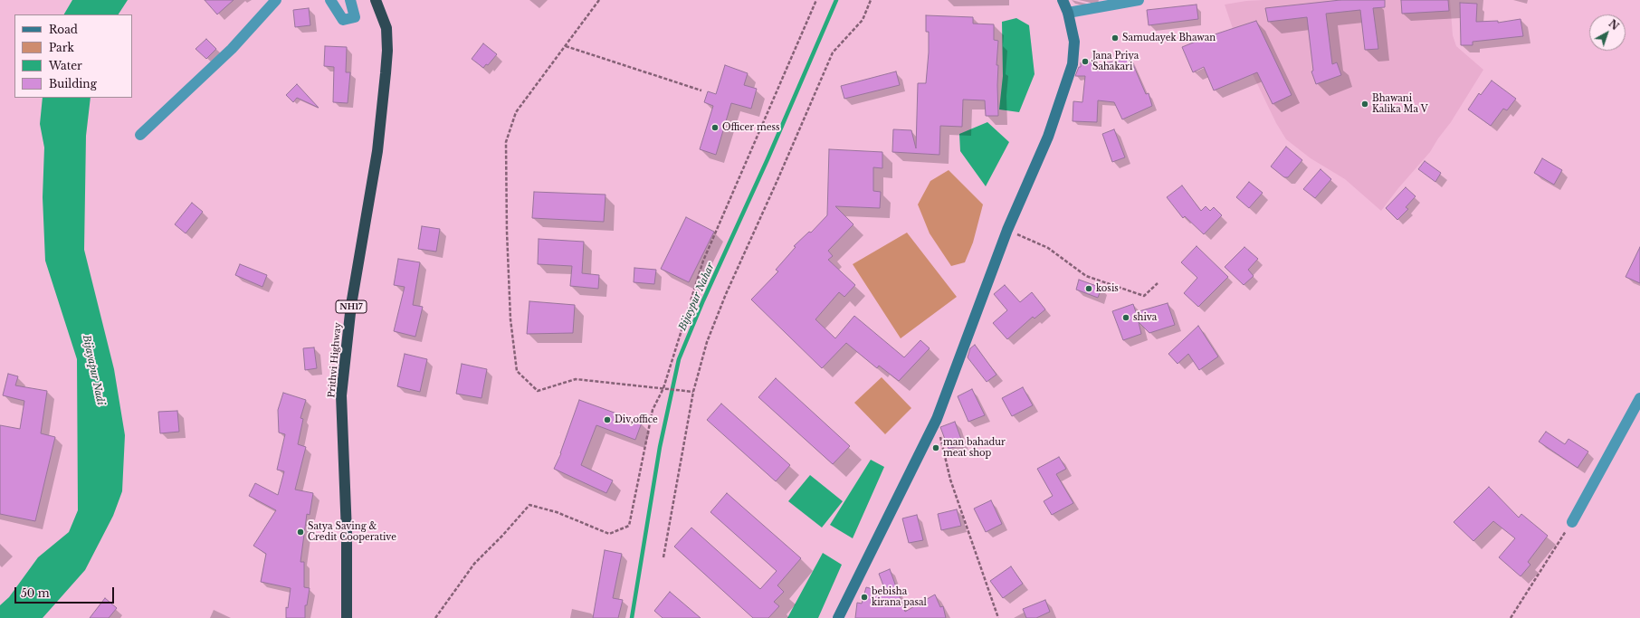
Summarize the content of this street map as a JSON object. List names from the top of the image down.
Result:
{
  "streets": {
    "highway": ["NH17", "Prithvi Highway"]
  },
  "water": ["Bijaypur Nahar", "Bijayapur Nadi"],
  "places": [
    "Samudayek Bhawan",
    "Jana Priya Sahakari",
    "Bhawani Kalika Ma V",
    "Officer mess",
    "kosis",
    "shiva",
    "Div,office",
    "man bahadur meat shop",
    "Satya Saving & Credit Cooperative",
    "bebisha kirana pasal"
  ],
  "legend": [
    "Road",
    "Park",
    "Water",
    "Building"
  ],
  "scale_bar": "50 m",
  "north": "top right"
}
